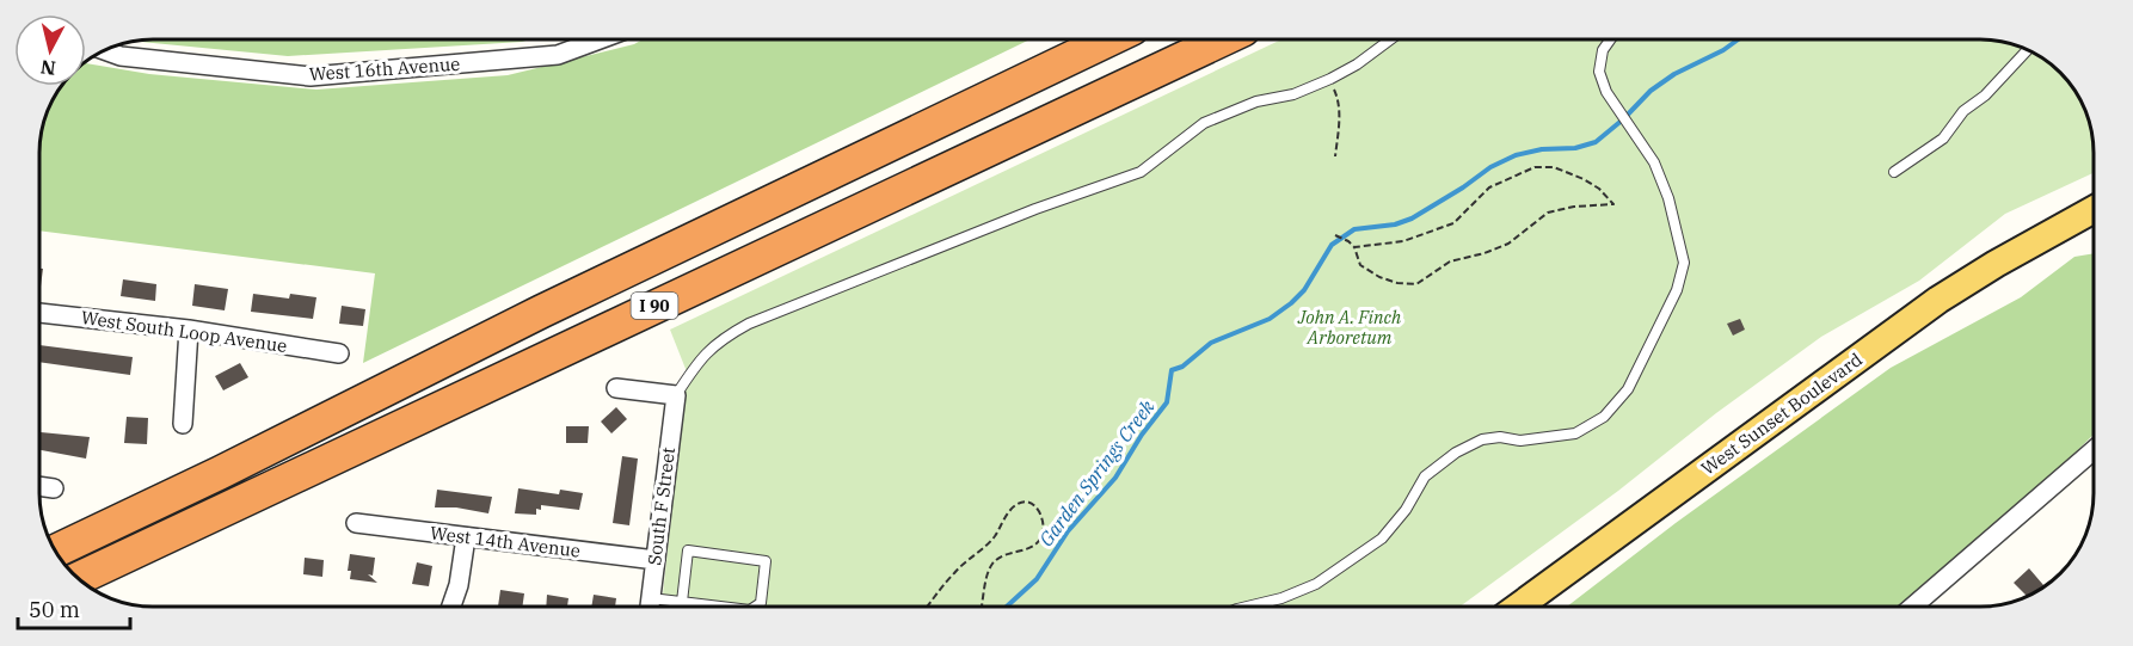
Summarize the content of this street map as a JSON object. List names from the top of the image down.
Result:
{
  "streets": {
    "highway": ["I 90"],
    "main road": ["West Sunset Boulevard"],
    "street": [
      "West 16th Avenue",
      "West South Loop Avenue",
      "South F Street",
      "West 14th Avenue"
    ]
  },
  "crossings": [
    ["South F Street", "West 14th Avenue"]
  ],
  "water": ["Garden Springs Creek"],
  "parks": ["John A. Finch Arboretum"],
  "scale_bar": "50 m",
  "north": "bottom"
}
